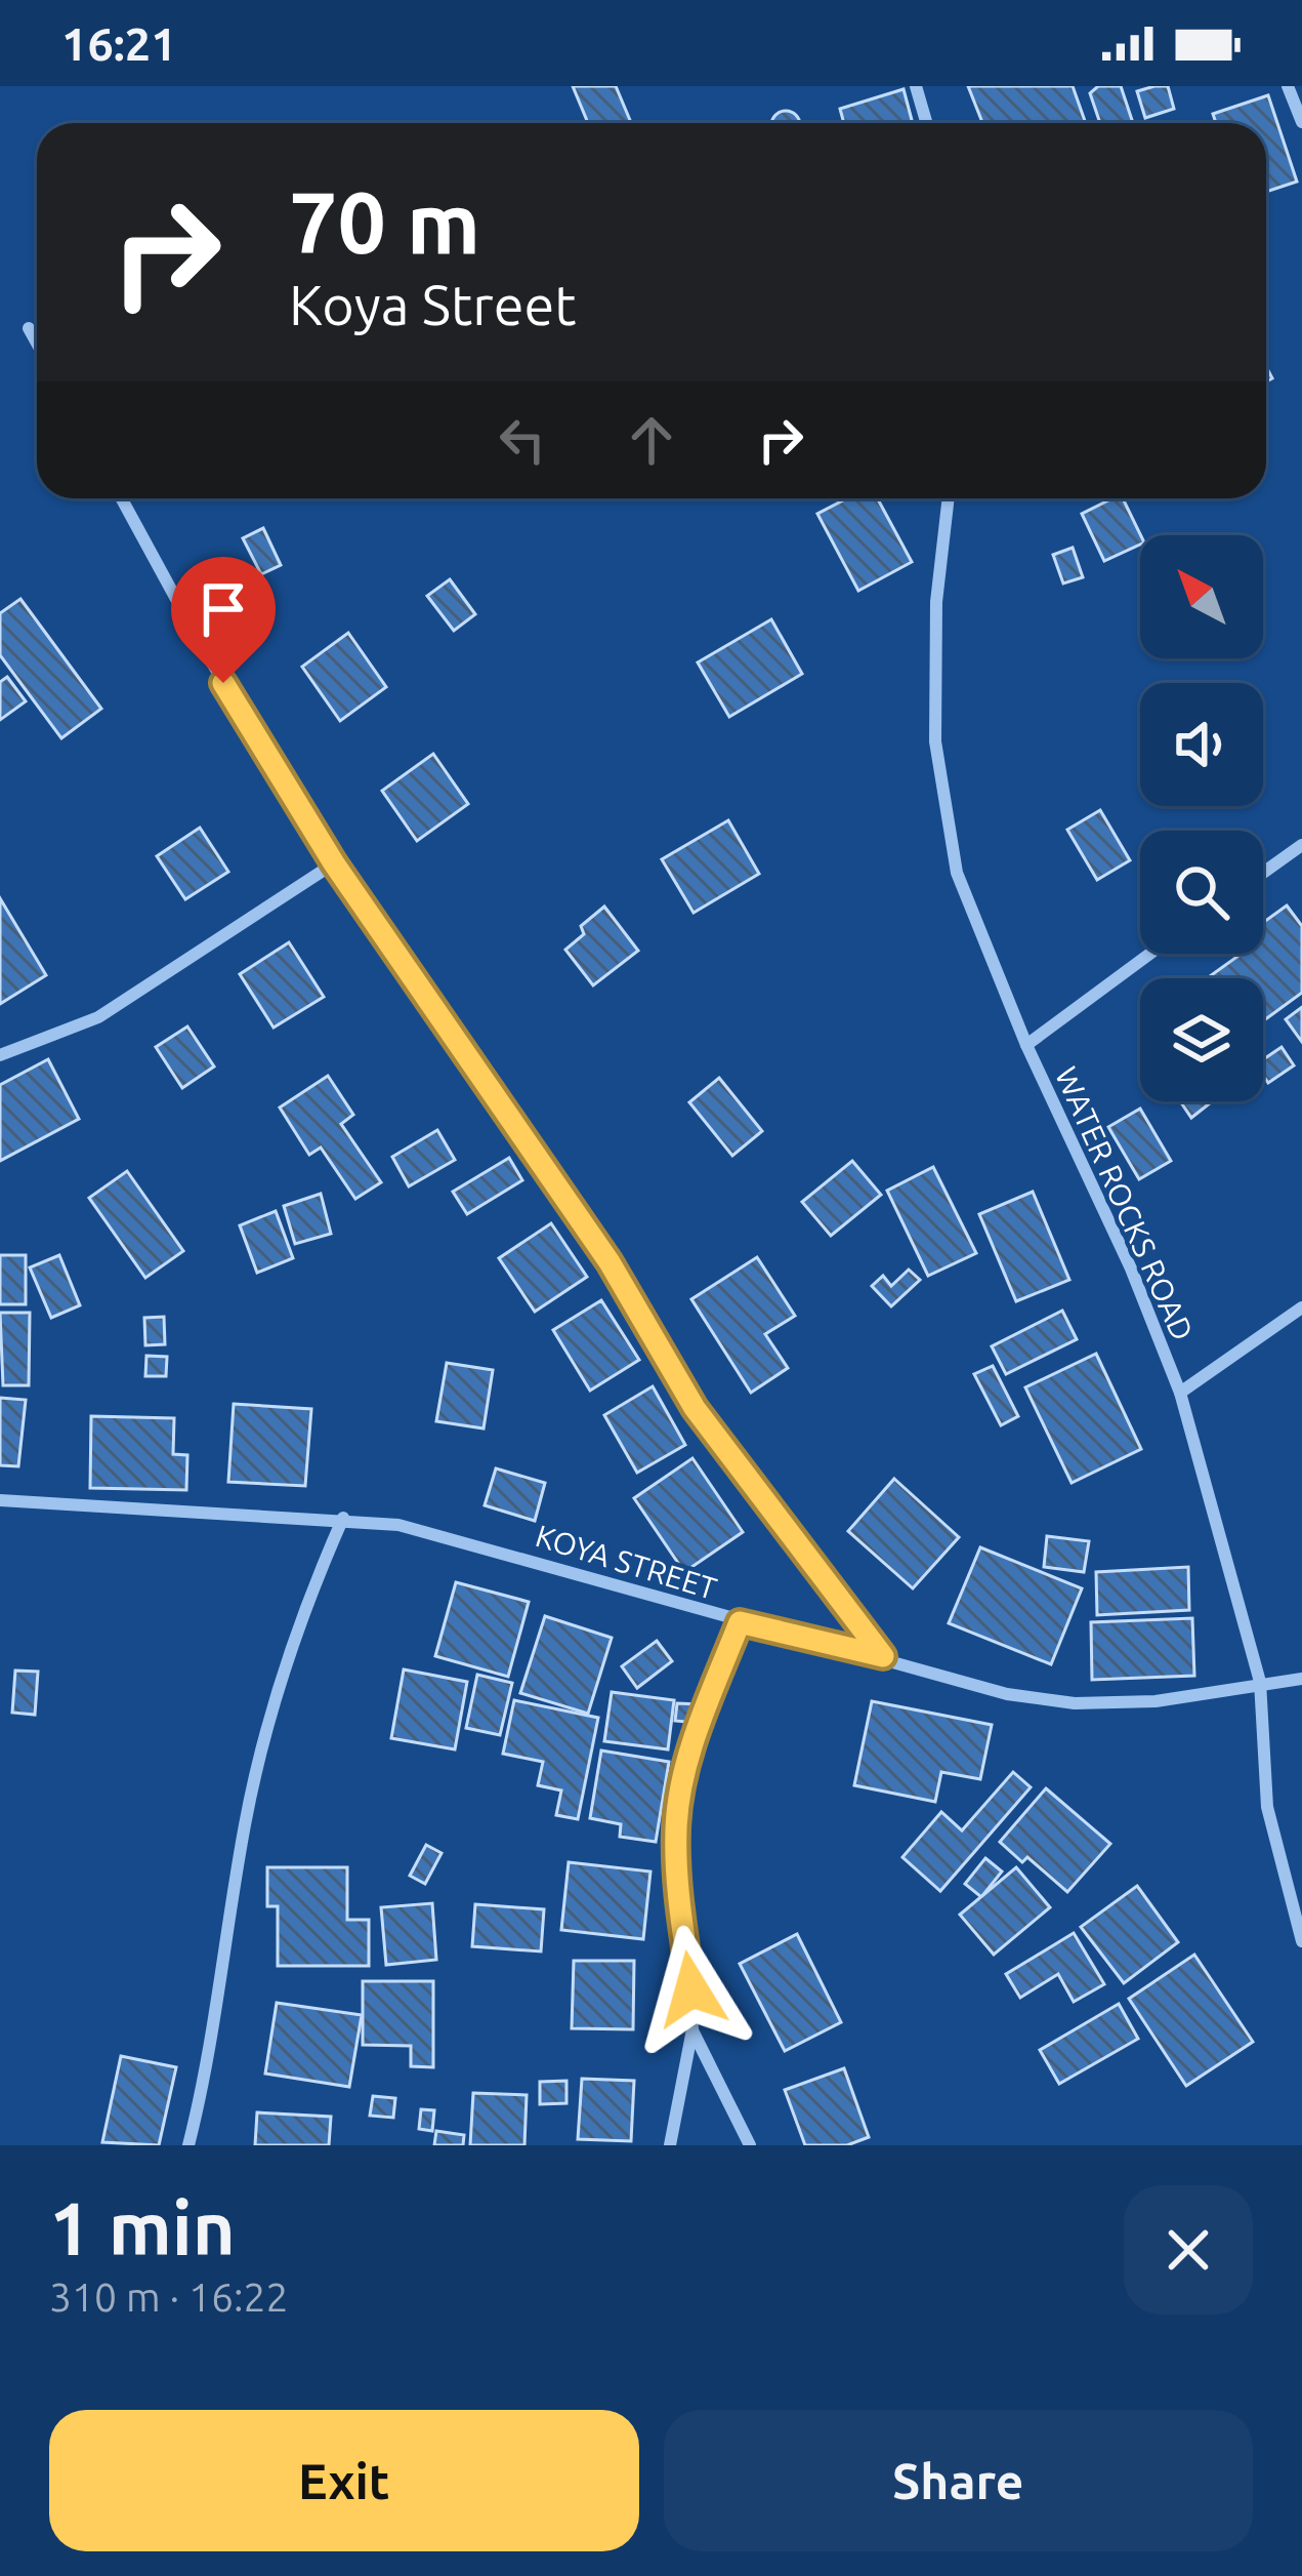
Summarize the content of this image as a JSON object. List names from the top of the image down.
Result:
{
  "streets": {
    "street": ["WATER ROCKS ROAD", "KOYA STREET"]
  },
  "crossings": [
    ["WATER ROCKS ROAD", "KOYA STREET"]
  ],
  "north": "top left",
  "page": {
    "status": "16:21",
    "turn": ["70 m", "Koya Street"],
    "heading": ["1 min", "310 m · 16:22"],
    "buttons": ["Exit", "Share"]
  }
}
